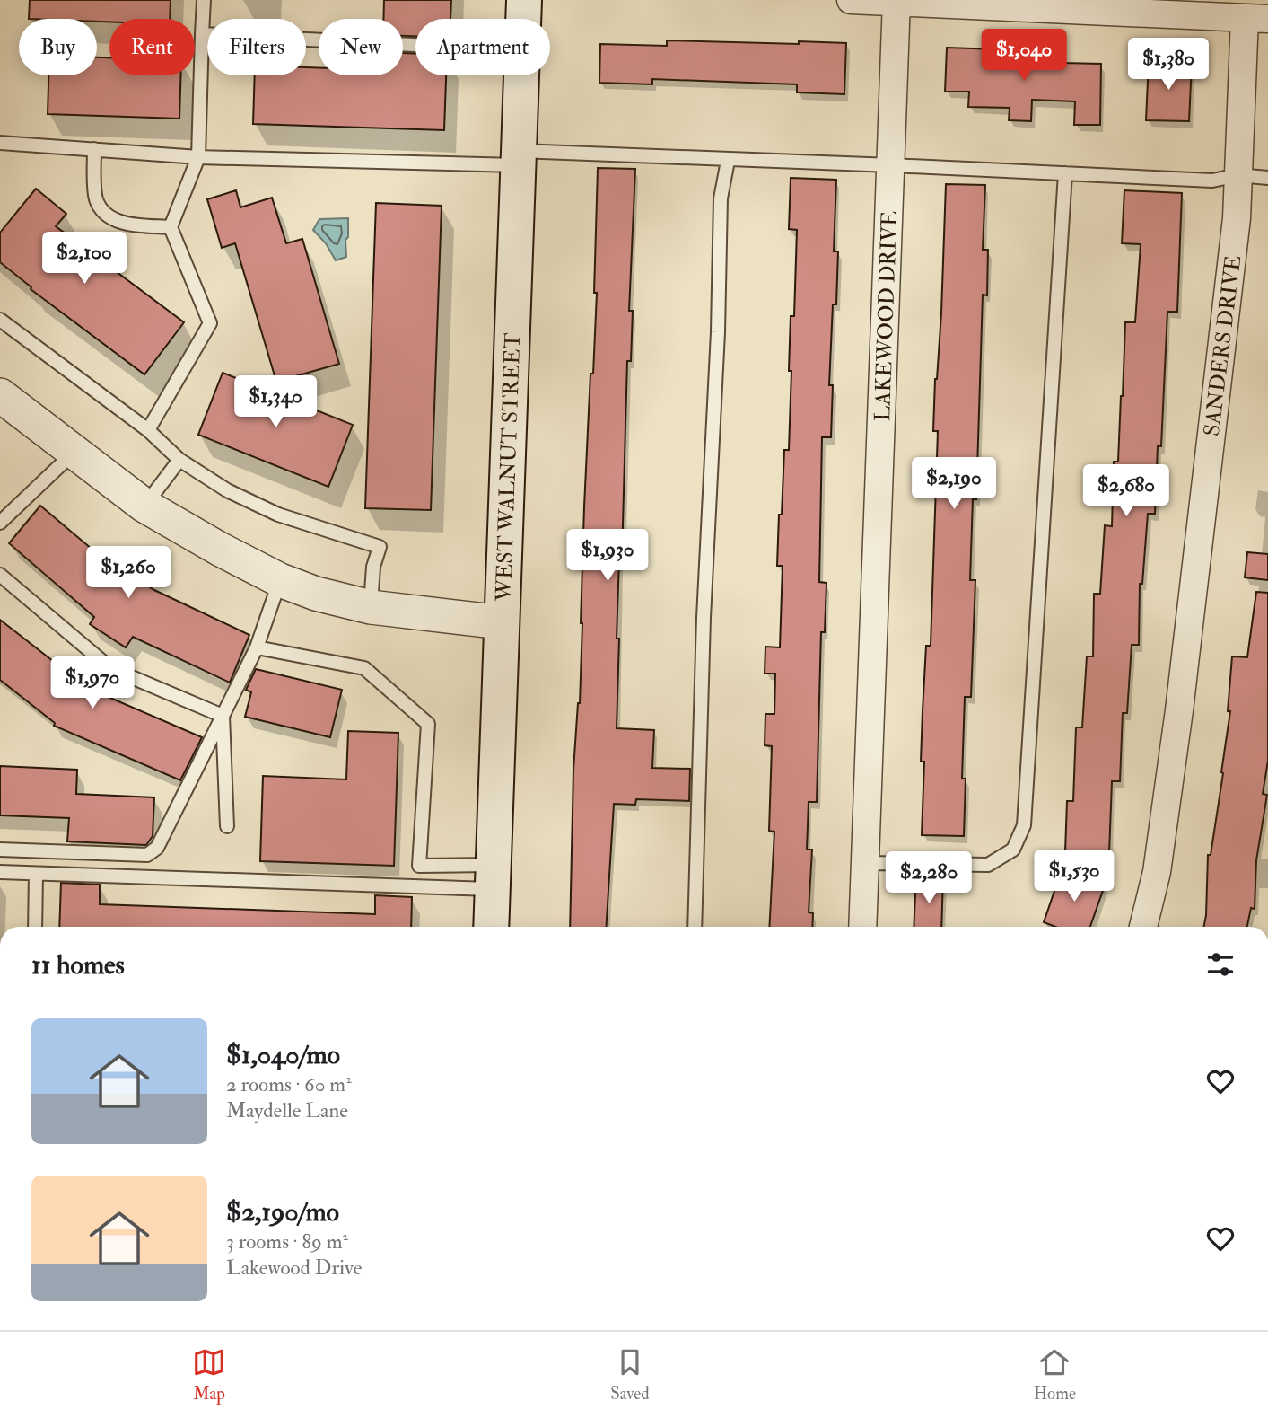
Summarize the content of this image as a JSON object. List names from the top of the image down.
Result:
{
  "streets": {
    "main road": ["WEST WALNUT STREET"],
    "street": ["LAKEWOOD DRIVE", "SANDERS DRIVE"]
  },
  "page": {
    "chip": [
      "Buy",
      "Rent",
      "Filters",
      "New",
      "Apartment"
    ],
    "price": [
      "$1,040",
      "$1,380",
      "$2,100",
      "$1,340",
      "$2,190",
      "$2,680",
      "$1,930",
      "$1,260",
      "$1,970",
      "$1,530",
      "$2,280"
    ],
    "heading": "11 homes",
    "list": [
      {
        "name": "$1,040/mo",
        "note": "2 rooms · 60 m² · Maydelle Lane"
      },
      {
        "name": "$2,190/mo",
        "note": "3 rooms · 89 m² · Lakewood Drive"
      }
    ],
    "tabs": ["Map", "Saved", "Home"]
  }
}
